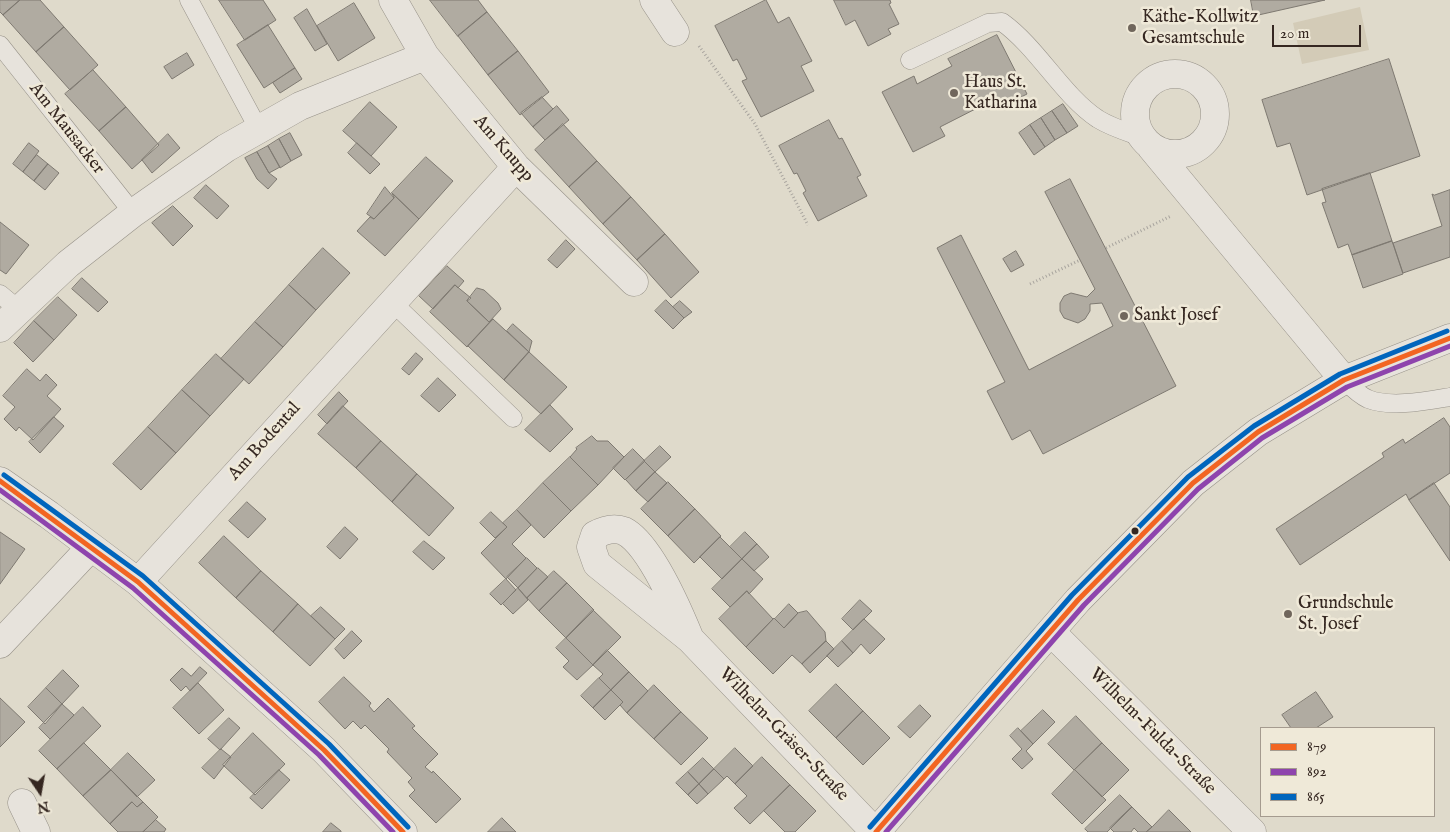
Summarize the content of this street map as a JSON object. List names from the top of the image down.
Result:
{
  "streets": {
    "street": [
      "Am Knupp",
      "Am Bodental",
      "Wilhelm-Fulda-Straße",
      "Wilhelm-Gräser-Straße"
    ],
    "lane": ["Am Mausacker"]
  },
  "crossings": [
    ["Am Knupp", "Am Bodental"]
  ],
  "places": [
    "Käthe-Kollwitz Gesamtschule",
    "Haus St. Katharina",
    "Sankt Josef",
    "Grundschule St. Josef"
  ],
  "lines": ["transit line 865", "transit line 879", "transit line 892"],
  "legend": ["879", "892", "865"],
  "scale_bar": "20 m",
  "north": "bottom"
}
